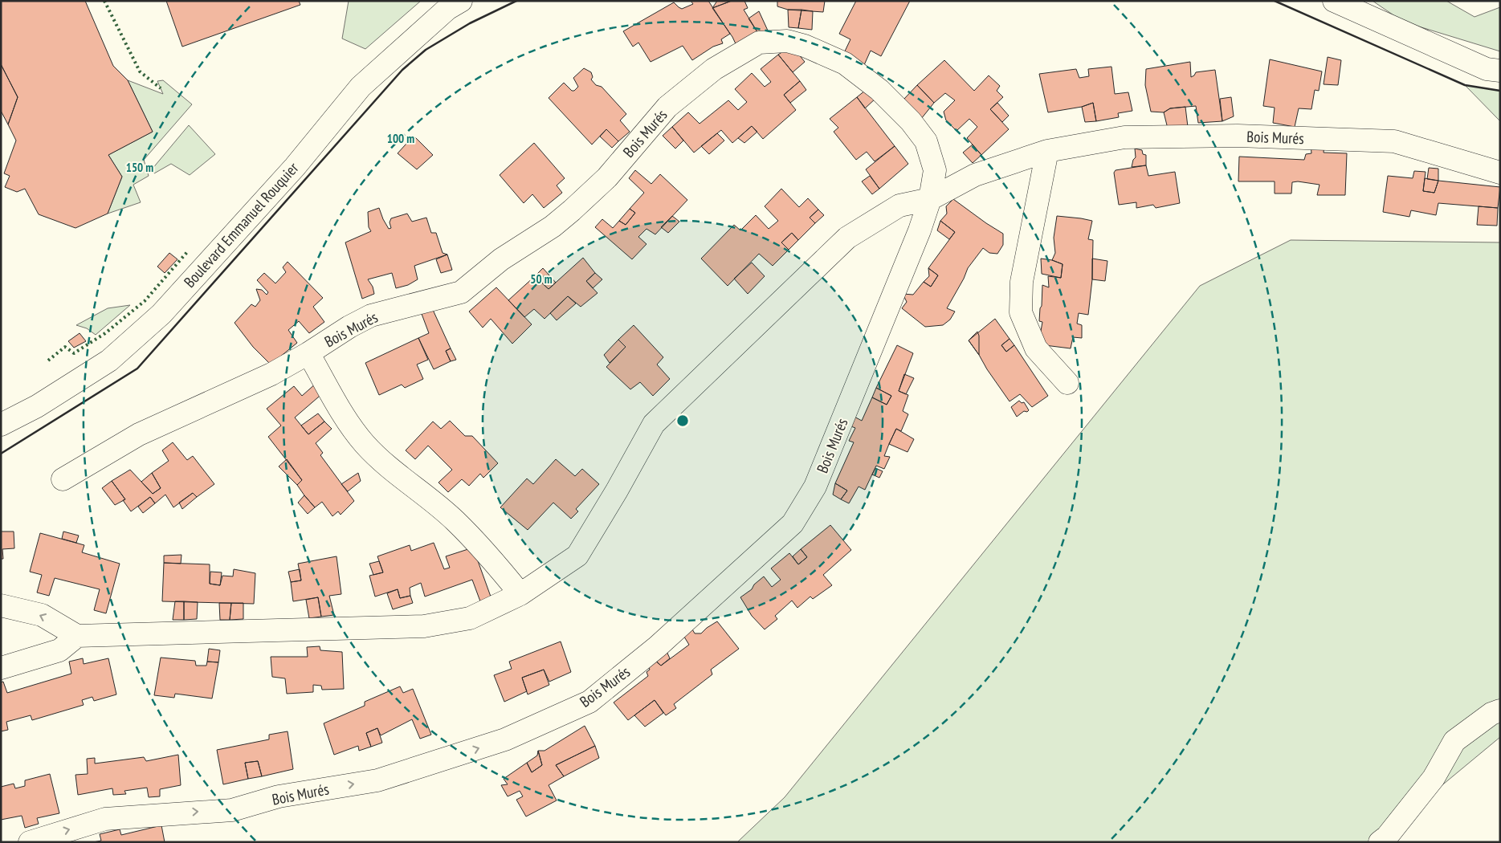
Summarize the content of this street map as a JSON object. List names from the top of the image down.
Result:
{
  "streets": {
    "street": ["Bois Murés", "Boulevard Emmanuel Rouquier"]
  },
  "rings": ["100 m", "150 m", "50 m"]
}
